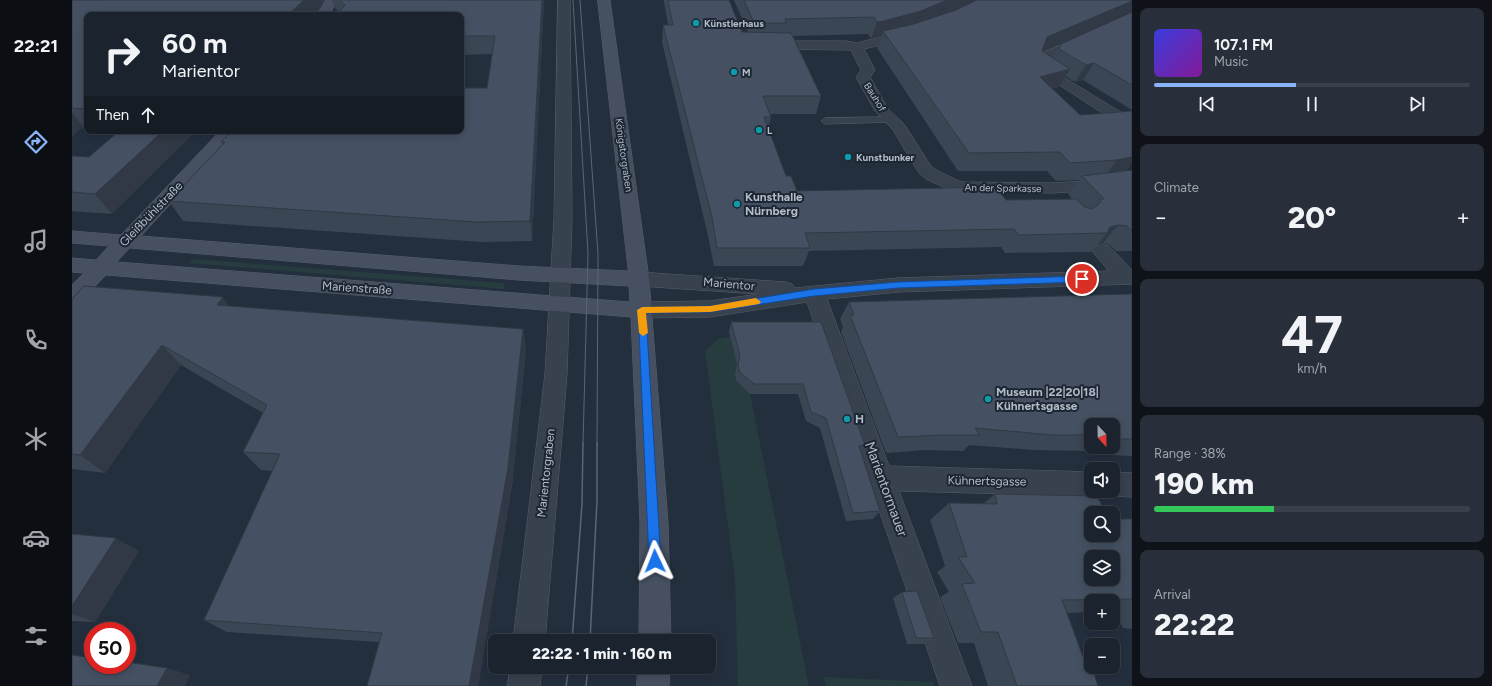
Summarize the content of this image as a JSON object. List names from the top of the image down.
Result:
{
  "streets": {
    "main road": ["Königstorgraben", "Gleißbühlstraße", "Marienstraße"],
    "street": [
      "Bauhof",
      "An der Sparkasse",
      "Marientor",
      "Marientorgraben",
      "Kühnertsgasse",
      "Marientormauer"
    ]
  },
  "crossings": [
    ["Bauhof", "An der Sparkasse"],
    ["Königstorgraben", "Marientor"],
    ["Königstorgraben", "Marienstraße"],
    ["Gleißbühlstraße", "Marienstraße"],
    ["Marientor", "Marienstraße"],
    ["Marientor", "Marientormauer"],
    ["Marienstraße", "Marientorgraben"],
    ["Kühnertsgasse", "Marientormauer"]
  ],
  "places": [
    "Künstlerhaus",
    "M",
    "L",
    "Kunstbunker",
    "Kunsthalle Nürnberg",
    "Museum |22|20|18| Kühnertsgasse",
    "H"
  ],
  "north": "bottom",
  "page": {
    "tabs": "22:21",
    "turn": ["60 m", "Marientor"],
    "song": ["107.1 FM", "Music"],
    "then": "Then",
    "tile": [
      "Climate",
      ["47", "km/h"],
      ["Range · 38%", "190 km"],
      ["Arrival", "22:22"]
    ],
    "heat": ["−", "20°", "+"],
    "map_buttons": ["+", "−"],
    "limit": "50",
    "trip": "22:22 · 1 min · 160 m"
  }
}
